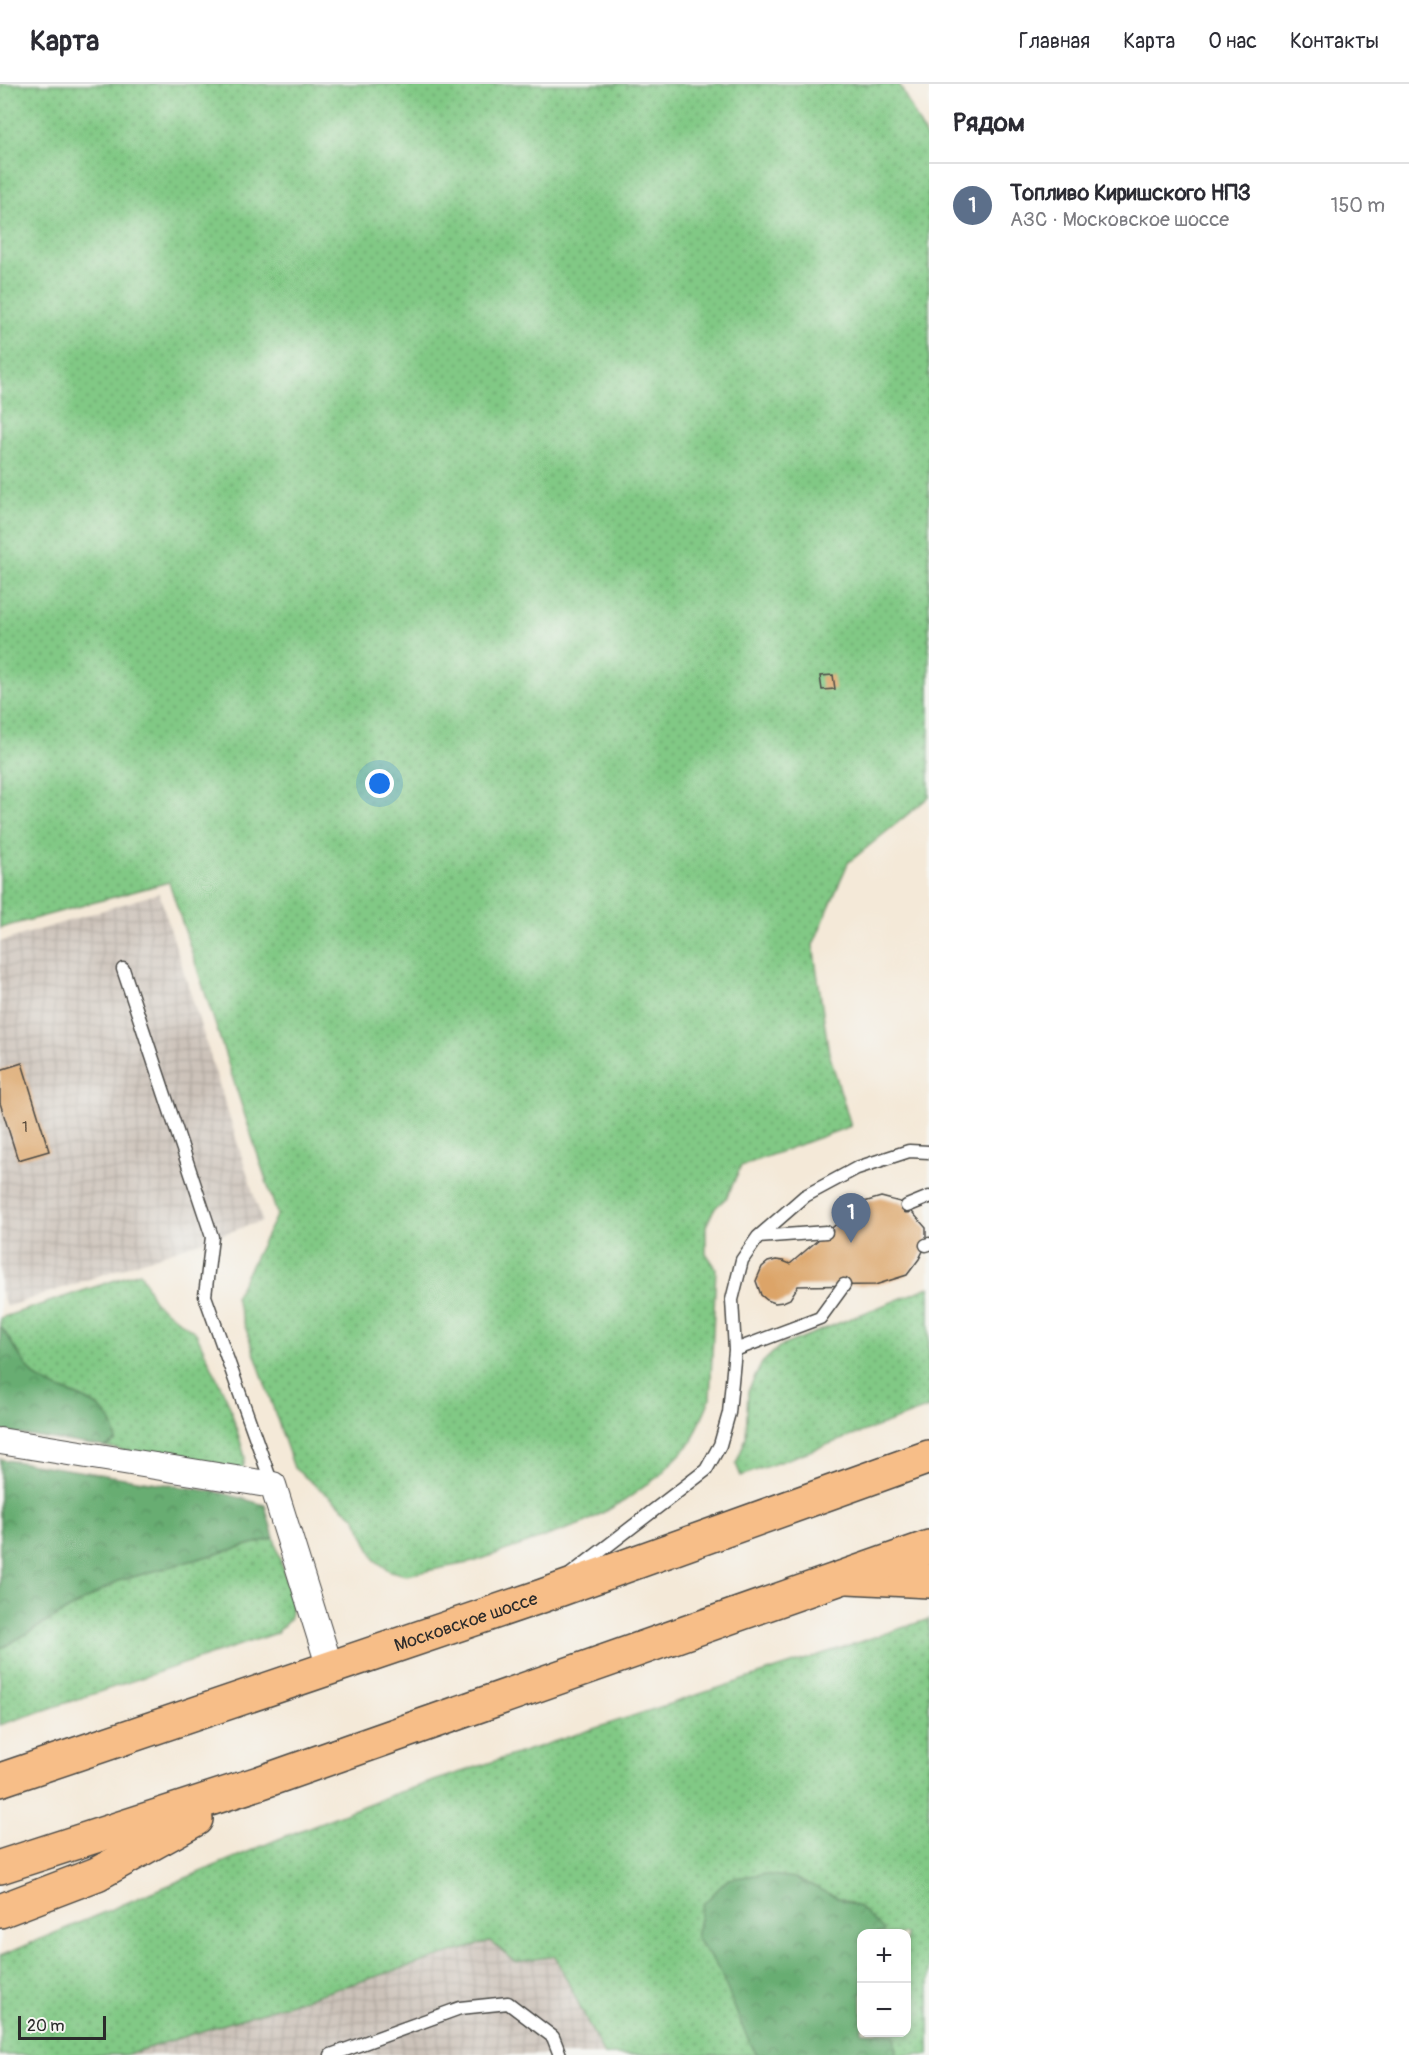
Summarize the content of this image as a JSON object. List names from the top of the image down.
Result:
{
  "streets": {
    "main road": ["Московское шоссе"]
  },
  "house_numbers": ["1"],
  "scale_bar": "20 m",
  "page": {
    "header": "Карта",
    "nav": [
      "Главная",
      "Карта",
      "О нас",
      "Контакты"
    ],
    "heading": "Рядом",
    "list": [
      {
        "mark": "1",
        "name": "Топливо Киришского НПЗ",
        "note": "АЗС · Московское шоссе",
        "value": "150 m"
      }
    ],
    "pins": "1",
    "map_buttons": ["+", "−"],
    "scale": "20 m"
  }
}
